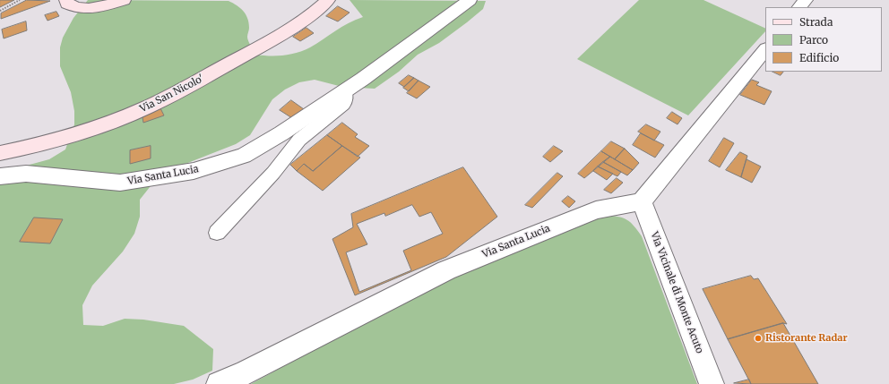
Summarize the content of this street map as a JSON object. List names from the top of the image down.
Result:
{
  "streets": {
    "street": ["Via San Nicolo'", "Via Santa Lucia", "Via Vicinale di Monte Acuto"]
  },
  "crossings": [
    ["Via Santa Lucia", "Via Vicinale di Monte Acuto"]
  ],
  "places": ["Ristorante Radar"],
  "legend": ["Strada", "Parco", "Edificio"]
}
